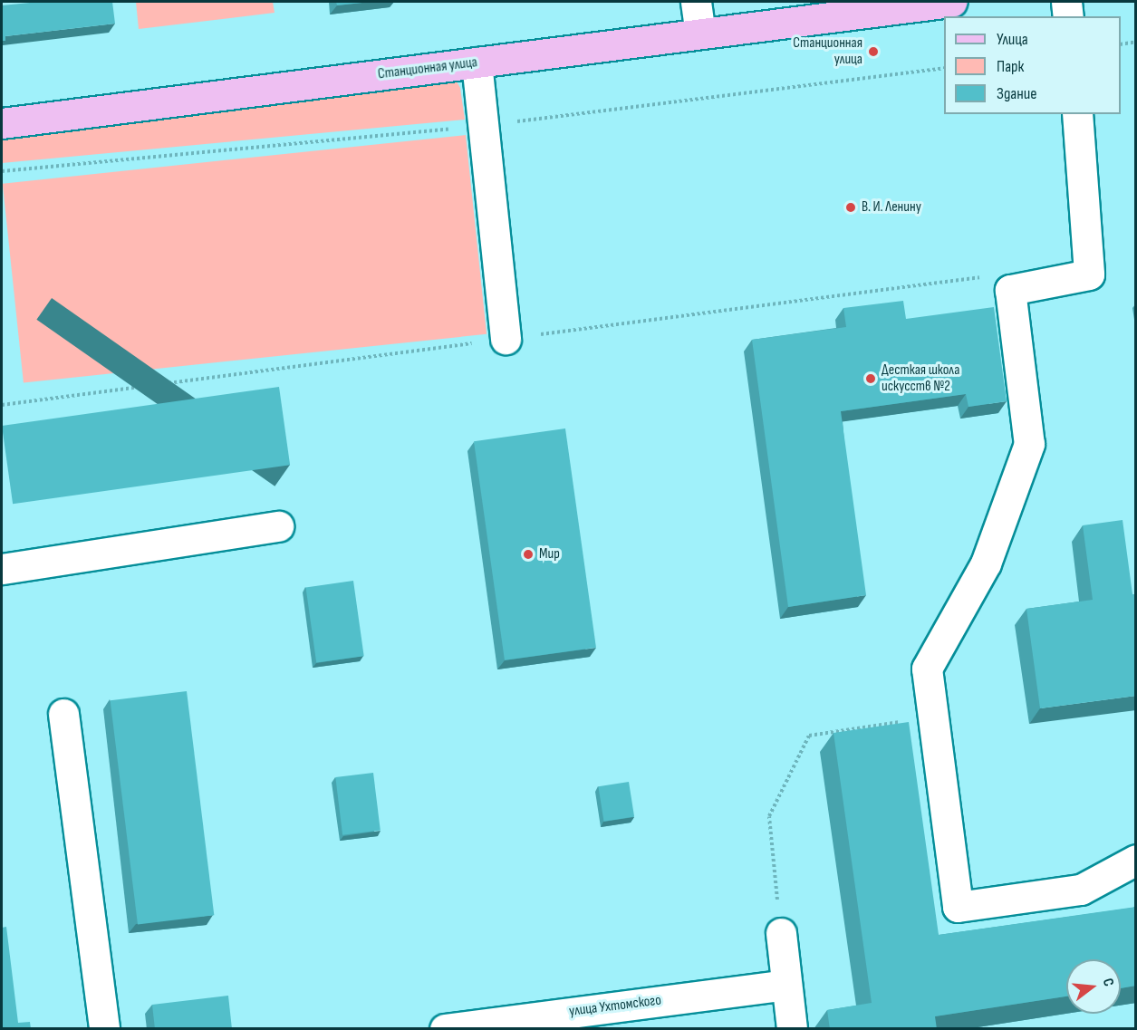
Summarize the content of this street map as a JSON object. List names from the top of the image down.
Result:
{
  "streets": {
    "main road": ["Станционная улица"],
    "street": ["улица Ухтомского"]
  },
  "places": [
    "Станционная улица",
    "В. И. Ленину",
    "Десткая школа искусств №2",
    "Мир"
  ],
  "legend": ["Улица", "Парк", "Здание"],
  "north": "right"
}
